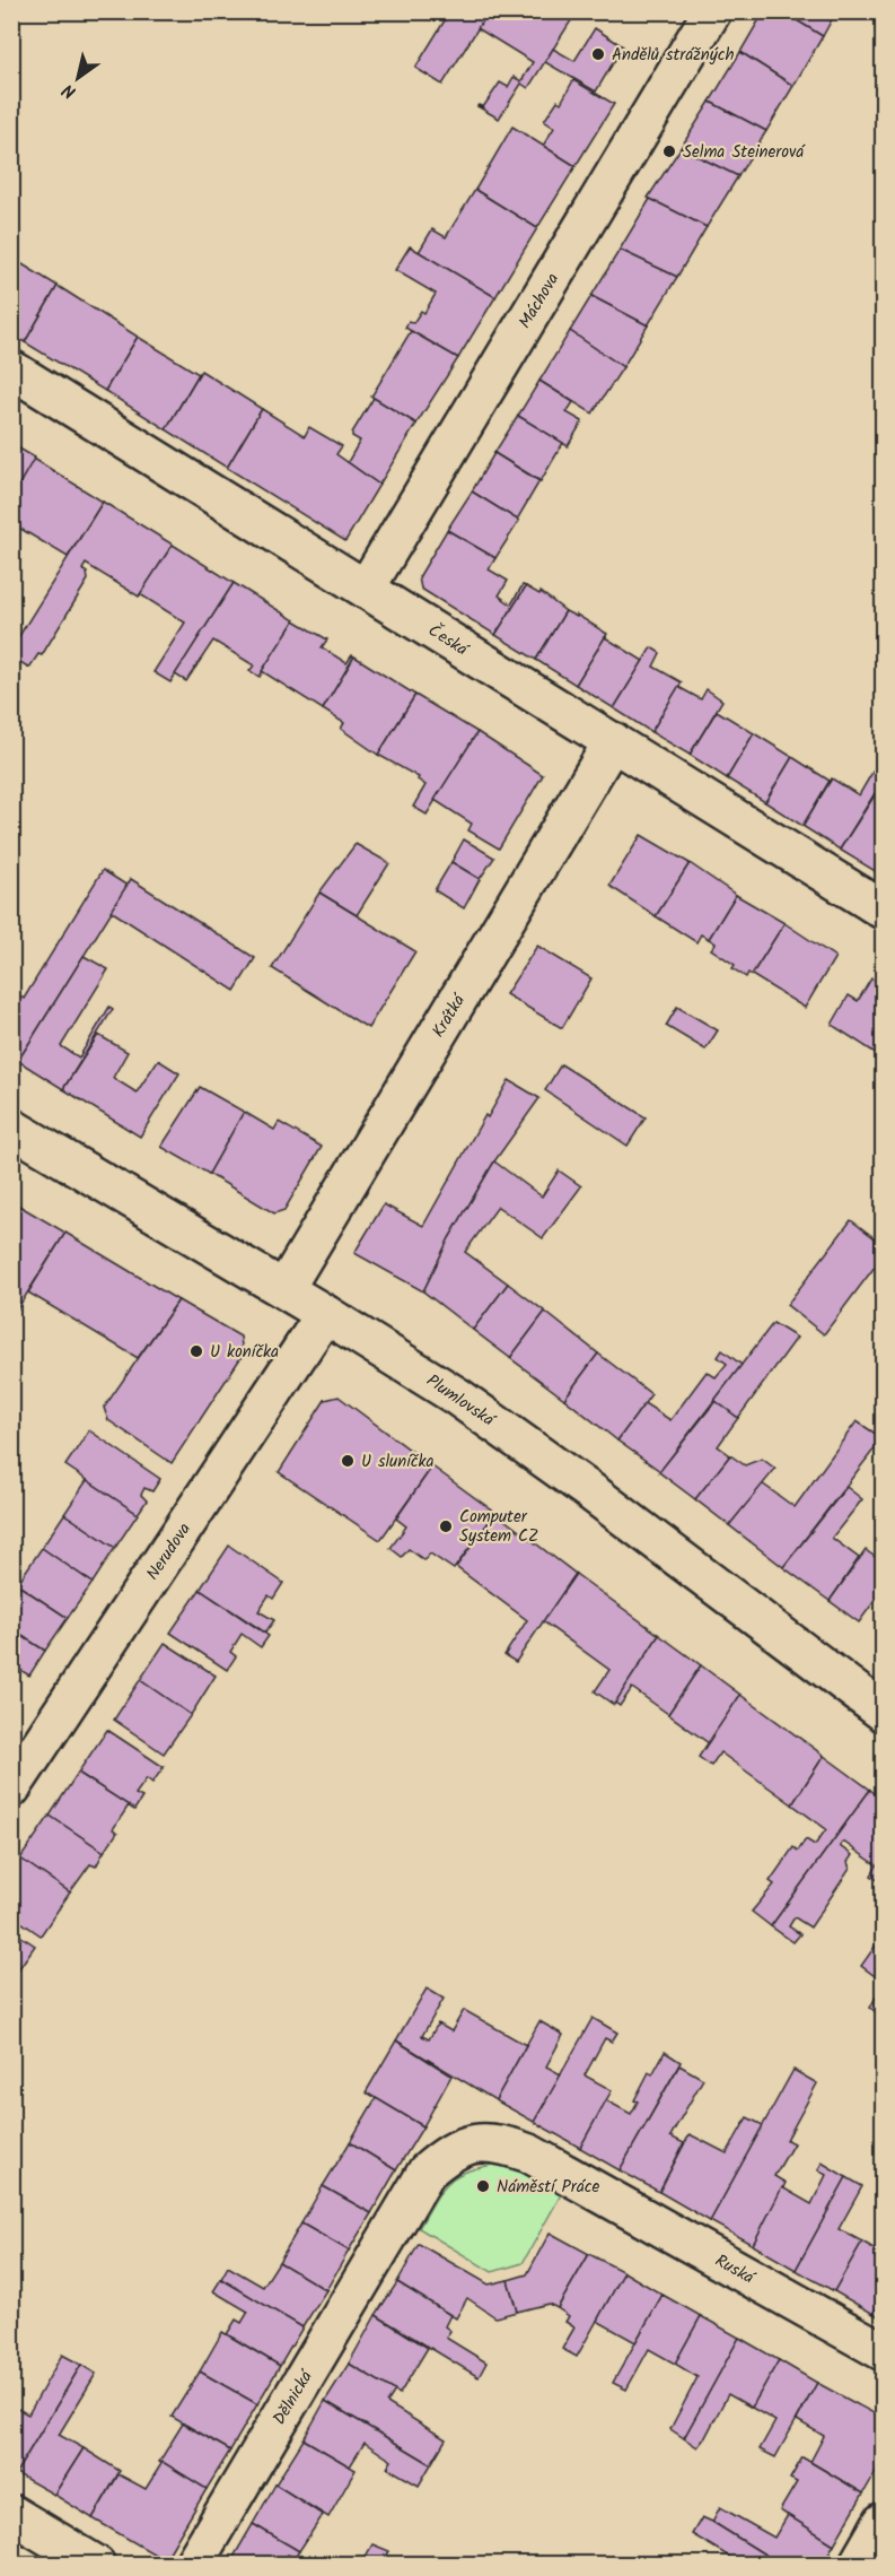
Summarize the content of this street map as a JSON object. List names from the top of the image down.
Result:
{
  "streets": {
    "street": [
      "Máchova",
      "Česká",
      "Krátká",
      "Plumlovská",
      "Nerudova",
      "Ruská",
      "Dělnická"
    ]
  },
  "crossings": [
    ["Máchova", "Česká"],
    ["Česká", "Krátká"],
    ["Krátká", "Plumlovská"],
    ["Plumlovská", "Nerudova"],
    ["Ruská", "Dělnická"]
  ],
  "places": [
    "Andělů strážných",
    "Selma Steinerová",
    "U koníčka",
    "U sluníčka",
    "Computer System CZ",
    "Náměstí Práce"
  ],
  "north": "bottom left"
}
